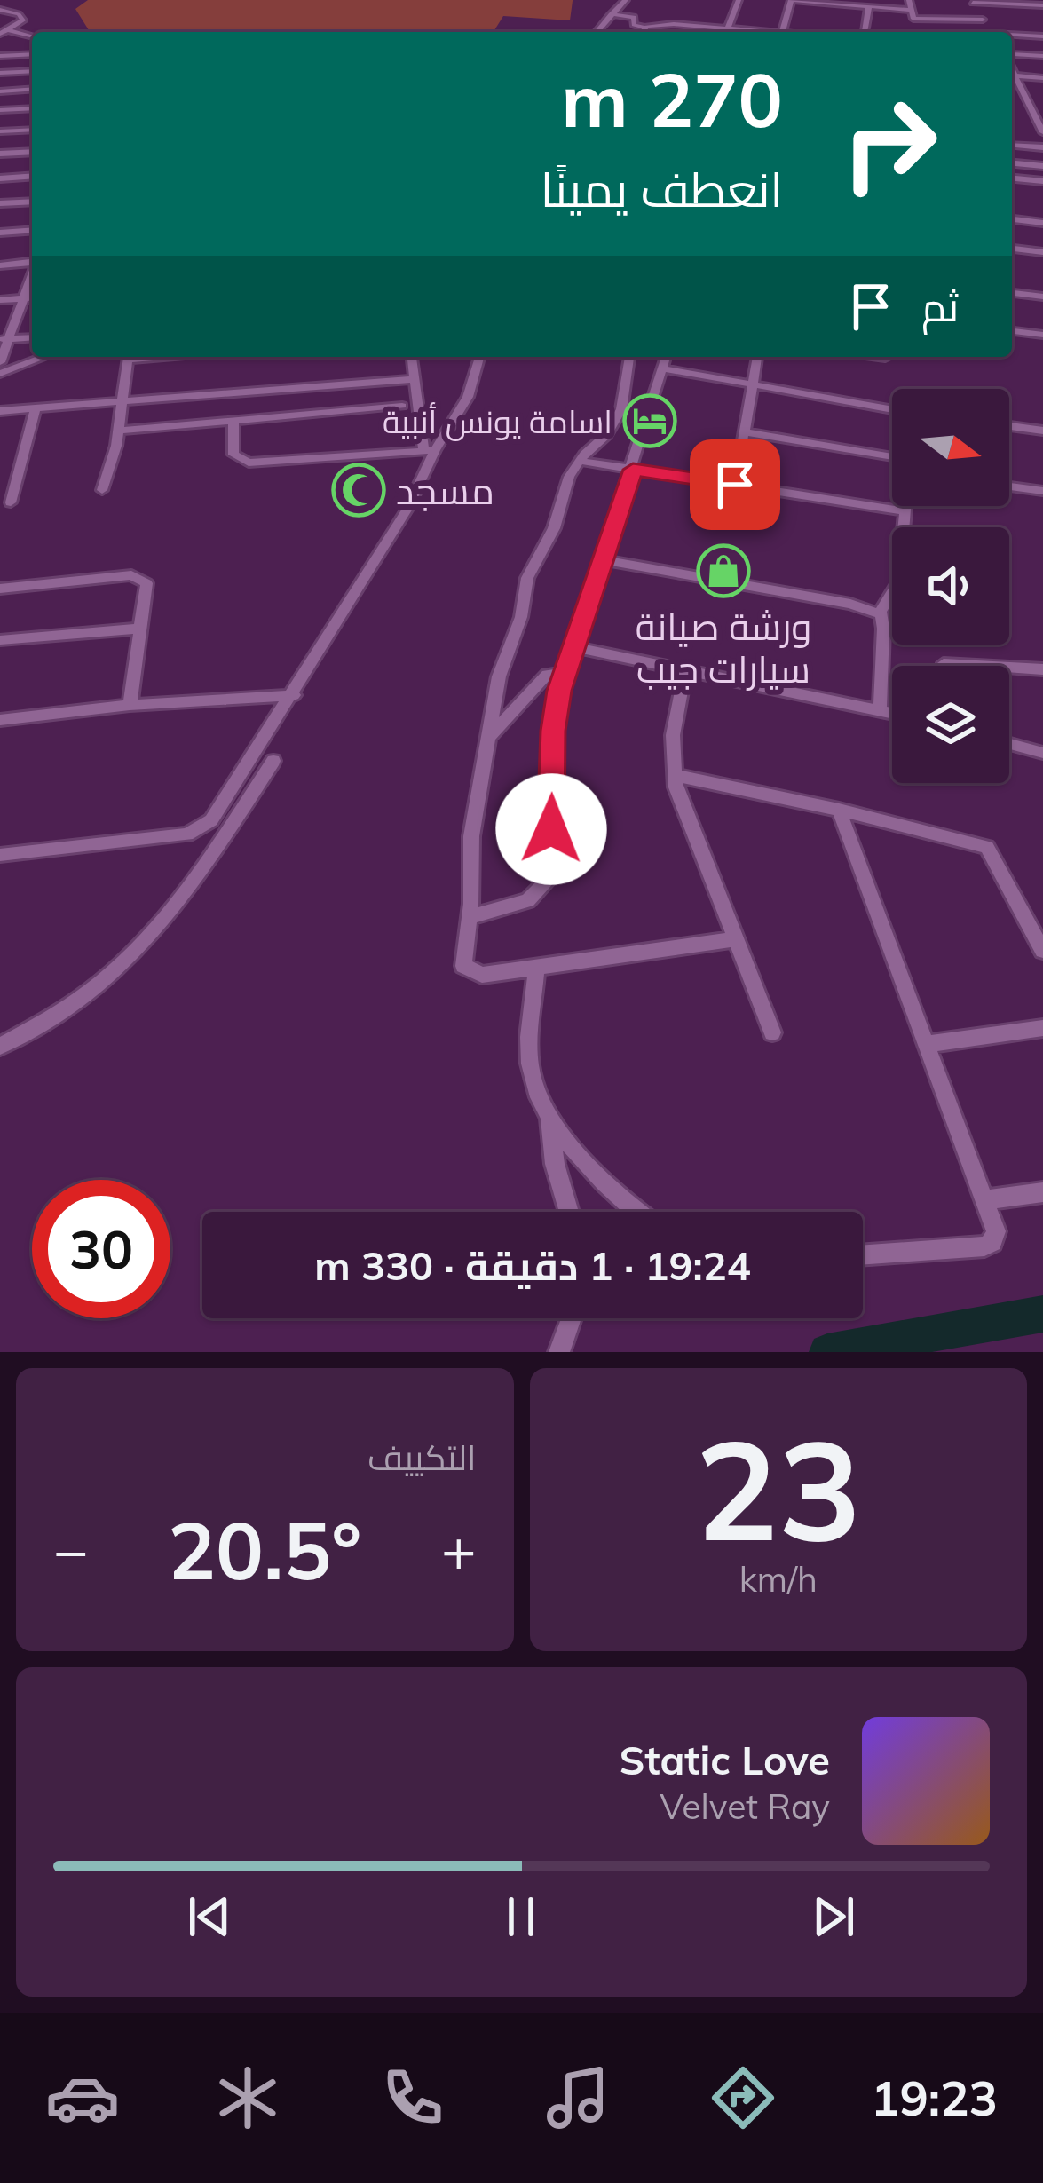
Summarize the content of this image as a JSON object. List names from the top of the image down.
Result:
{
  "places": {
    "hotel": ["اسامة يونس أنبية"],
    "mosque": ["مسجد"],
    "shop": ["ورشة صيانة سيارات جيب"]
  },
  "north": "right",
  "page": {
    "turn": ["270 m", "انعطف يمينًا"],
    "then": "ثم",
    "limit": "30",
    "trip": "19:24 · 1 دقيقة · 330 m",
    "tile": [
      ["23", "km/h"],
      "التكييف"
    ],
    "heat": ["−", "20.5°", "+"],
    "song": ["Static Love", "Velvet Ray"],
    "tabs": "19:23"
  }
}
